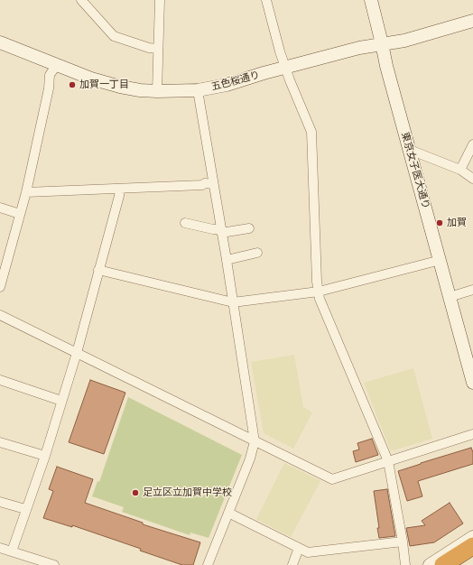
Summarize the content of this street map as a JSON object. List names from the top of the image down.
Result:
{
  "streets": {
    "street": ["五色桜通り", "東京女子医大通り"]
  },
  "crossings": [
    ["五色桜通り", "東京女子医大通り"]
  ],
  "places": ["加賀一丁目", "加賀", "足立区立加賀中学校"]
}
